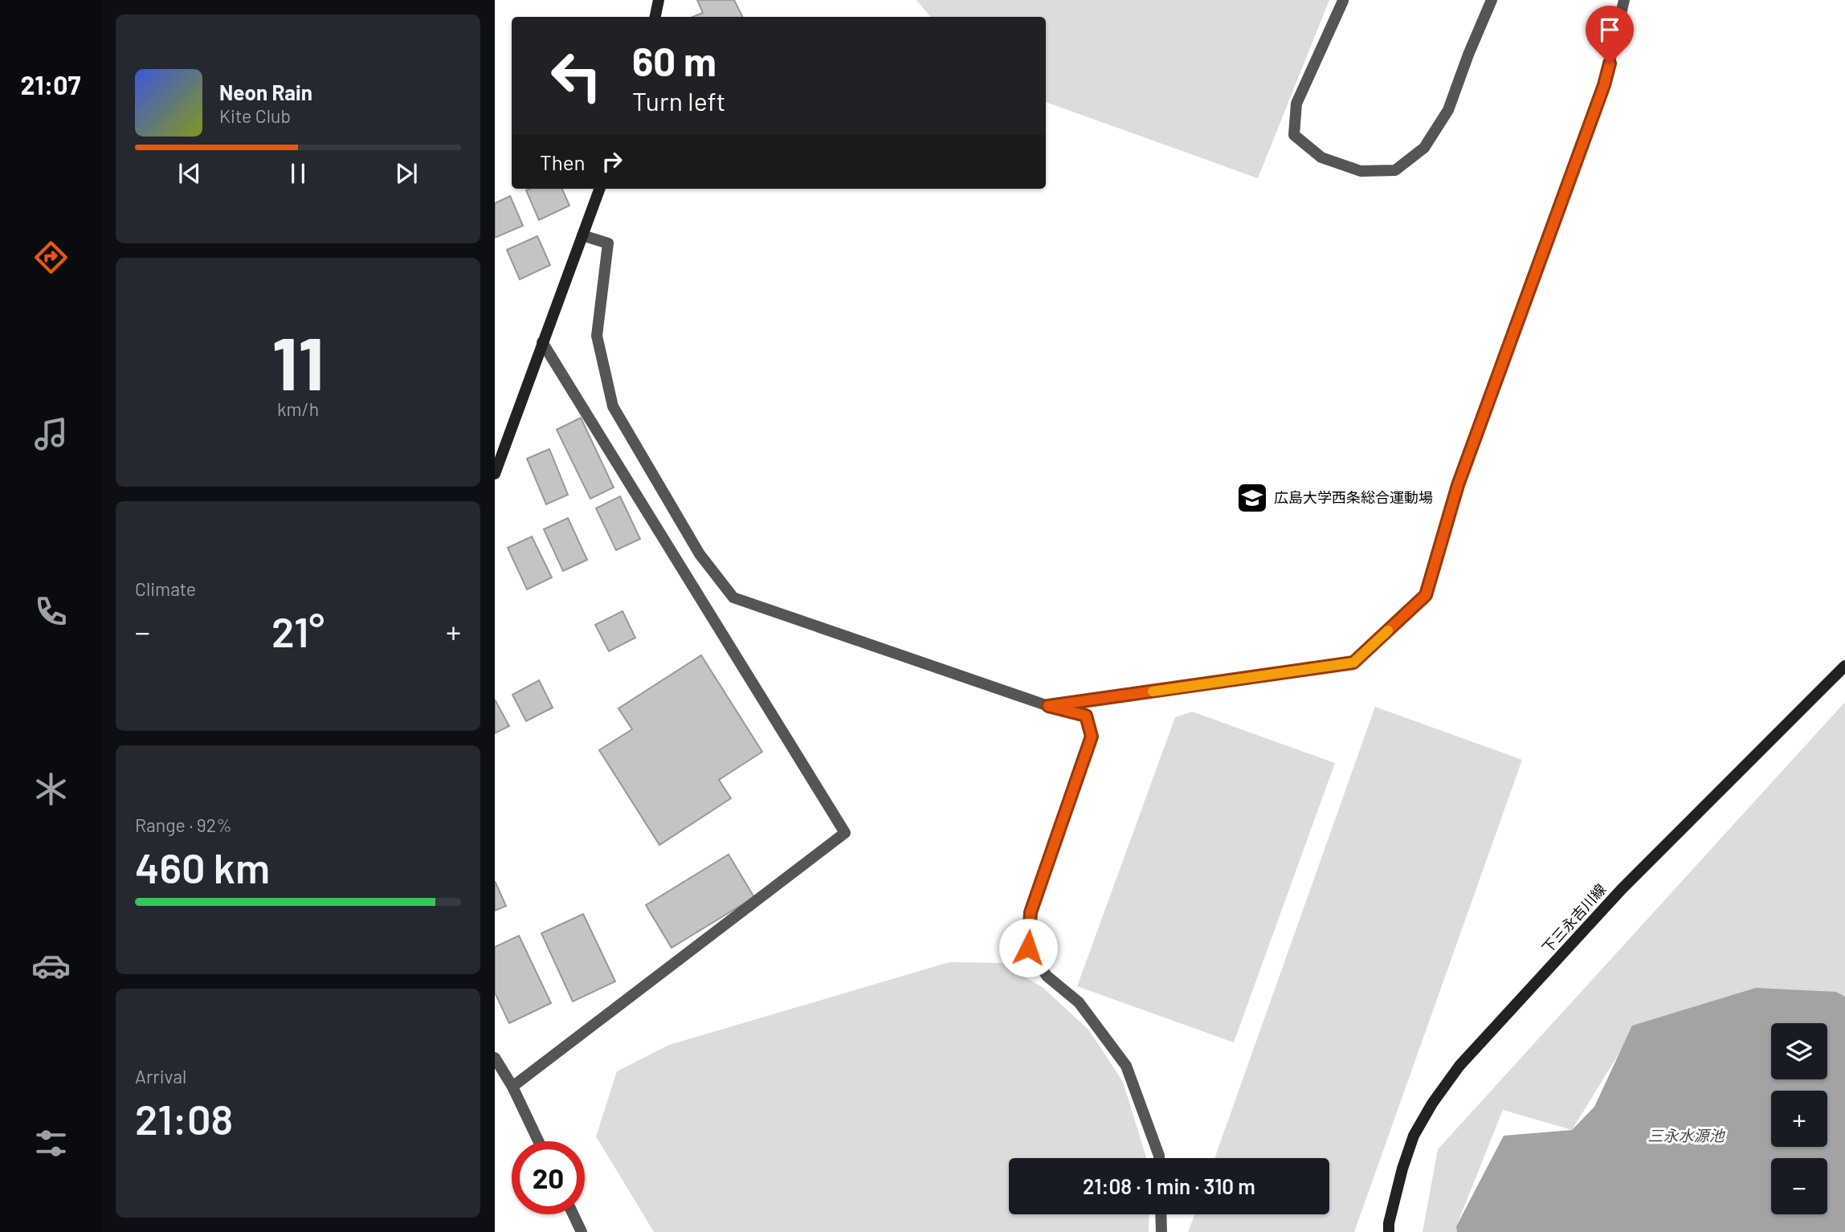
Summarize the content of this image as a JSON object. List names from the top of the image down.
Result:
{
  "streets": {
    "main road": ["下三永吉川線"]
  },
  "water": ["三永水源池"],
  "places": {
    "school or university": ["広島大学西条総合運動場"]
  },
  "page": {
    "tabs": "21:07",
    "turn": ["60 m", "Turn left"],
    "song": ["Neon Rain", "Kite Club"],
    "then": "Then",
    "tile": [
      ["11", "km/h"],
      "Climate",
      ["Range · 92%", "460 km"],
      ["Arrival", "21:08"]
    ],
    "heat": ["−", "21°", "+"],
    "map_buttons": ["+", "−"],
    "limit": "20",
    "trip": "21:08 · 1 min · 310 m"
  }
}
